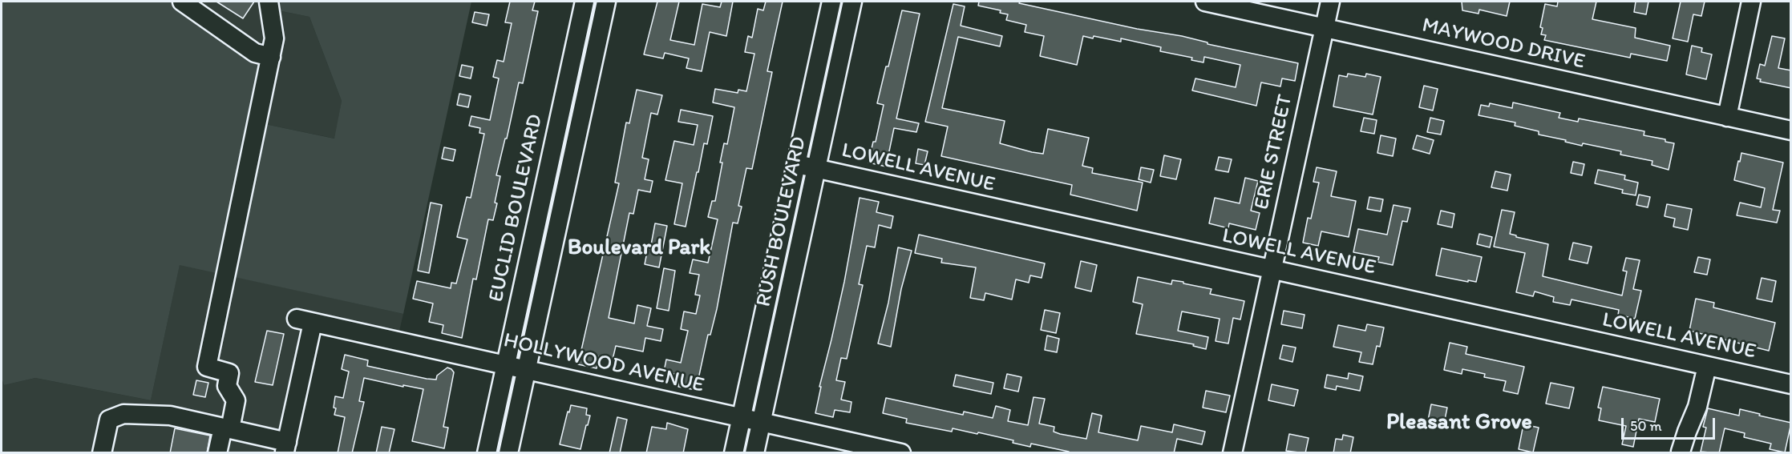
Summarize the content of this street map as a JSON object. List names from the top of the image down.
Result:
{
  "streets": {
    "street": [
      "MAYWOOD DRIVE",
      "ERIE STREET",
      "LOWELL AVENUE",
      "EUCLID BOULEVARD",
      "RUSH BOULEVARD",
      "HOLLYWOOD AVENUE"
    ]
  },
  "crossings": [
    ["MAYWOOD DRIVE", "ERIE STREET"],
    ["ERIE STREET", "LOWELL AVENUE"],
    ["LOWELL AVENUE", "RUSH BOULEVARD"],
    ["EUCLID BOULEVARD", "HOLLYWOOD AVENUE"],
    ["RUSH BOULEVARD", "HOLLYWOOD AVENUE"]
  ],
  "districts": ["Boulevard Park", "Pleasant Grove"],
  "scale_bar": "50 m"
}
